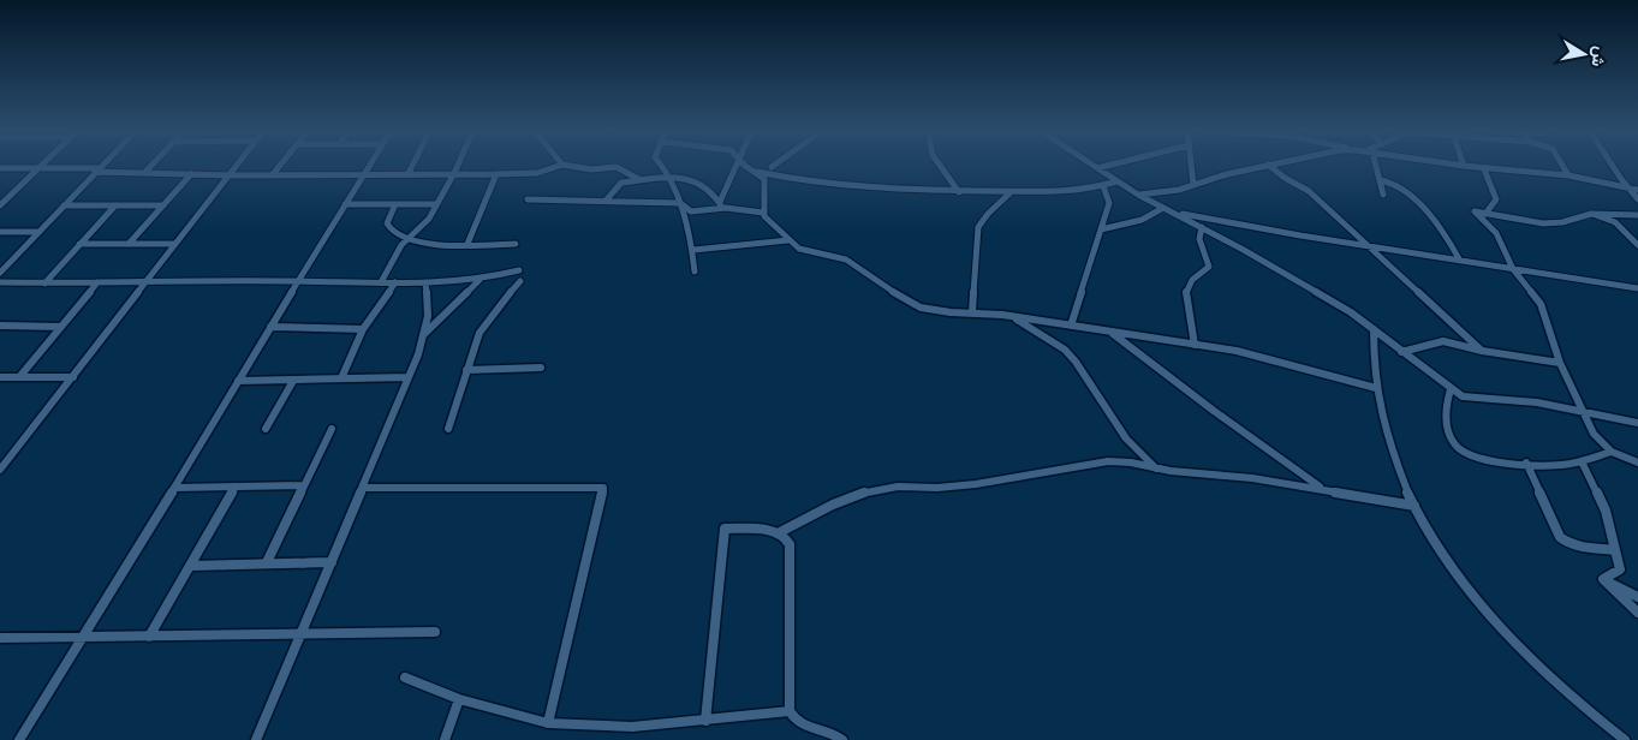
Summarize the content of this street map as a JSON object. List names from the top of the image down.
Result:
{
  "north": "right"
}
